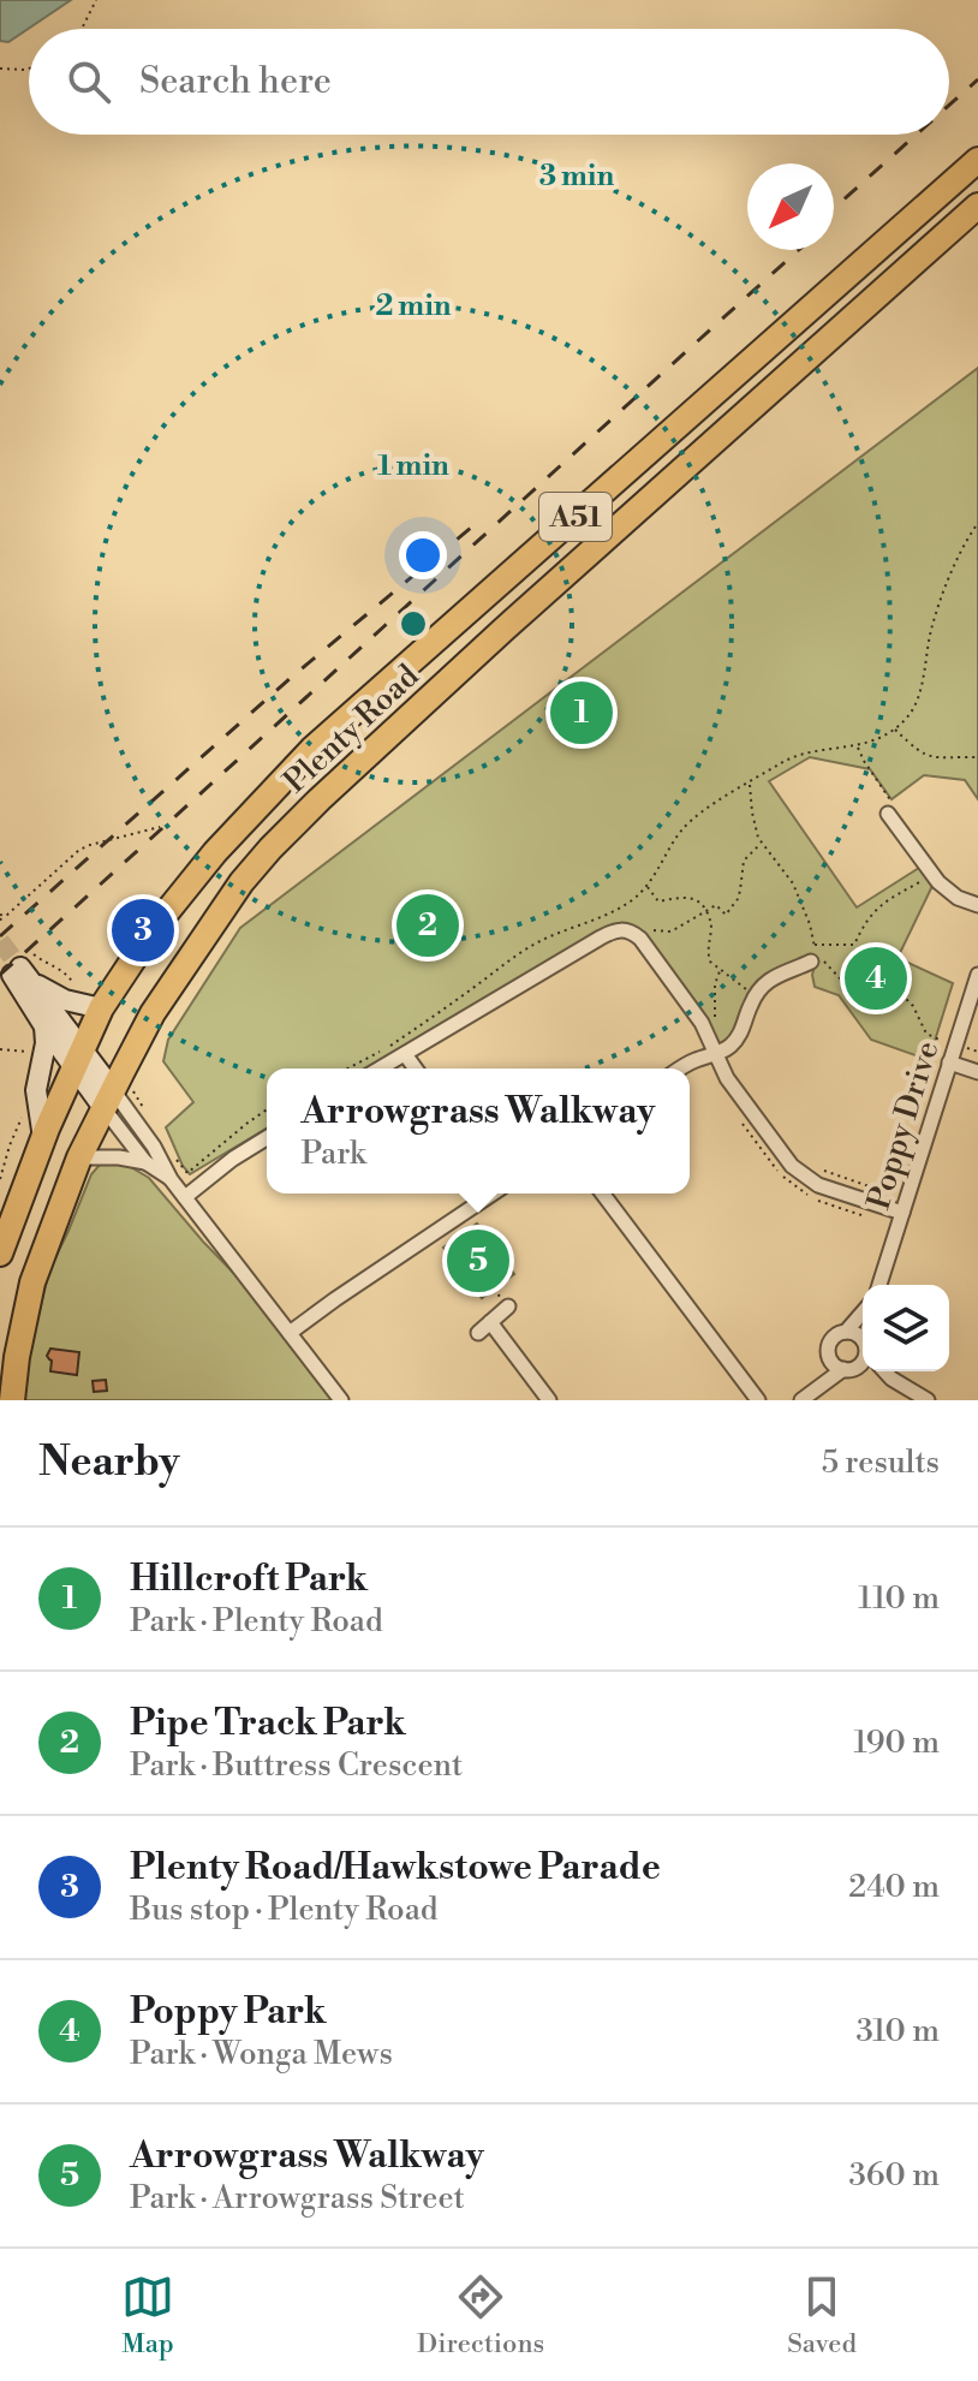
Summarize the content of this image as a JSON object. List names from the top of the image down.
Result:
{
  "streets": {
    "highway": ["A51", "Plenty Road"],
    "street": ["Poppy Drive"]
  },
  "north": "bottom left",
  "page": {
    "search": "Search here",
    "pins": [
      "1",
      "2",
      "3",
      "4",
      "5"
    ],
    "popup": ["Arrowgrass Walkway", "Park"],
    "heading": ["Nearby", "5 results"],
    "list": [
      {
        "mark": "1",
        "name": "Hillcroft Park",
        "note": "Park · Plenty Road",
        "value": "110 m"
      },
      {
        "mark": "2",
        "name": "Pipe Track Park",
        "note": "Park · Buttress Crescent",
        "value": "190 m"
      },
      {
        "mark": "3",
        "name": "Plenty Road/Hawkstowe Parade",
        "note": "Bus stop · Plenty Road",
        "value": "240 m"
      },
      {
        "mark": "4",
        "name": "Poppy Park",
        "note": "Park · Wonga Mews",
        "value": "310 m"
      },
      {
        "mark": "5",
        "name": "Arrowgrass Walkway",
        "note": "Park · Arrowgrass Street",
        "value": "360 m"
      }
    ],
    "nav": ["Map", "Directions", "Saved"]
  },
  "rings": ["3 min", "2 min", "1 min"]
}
